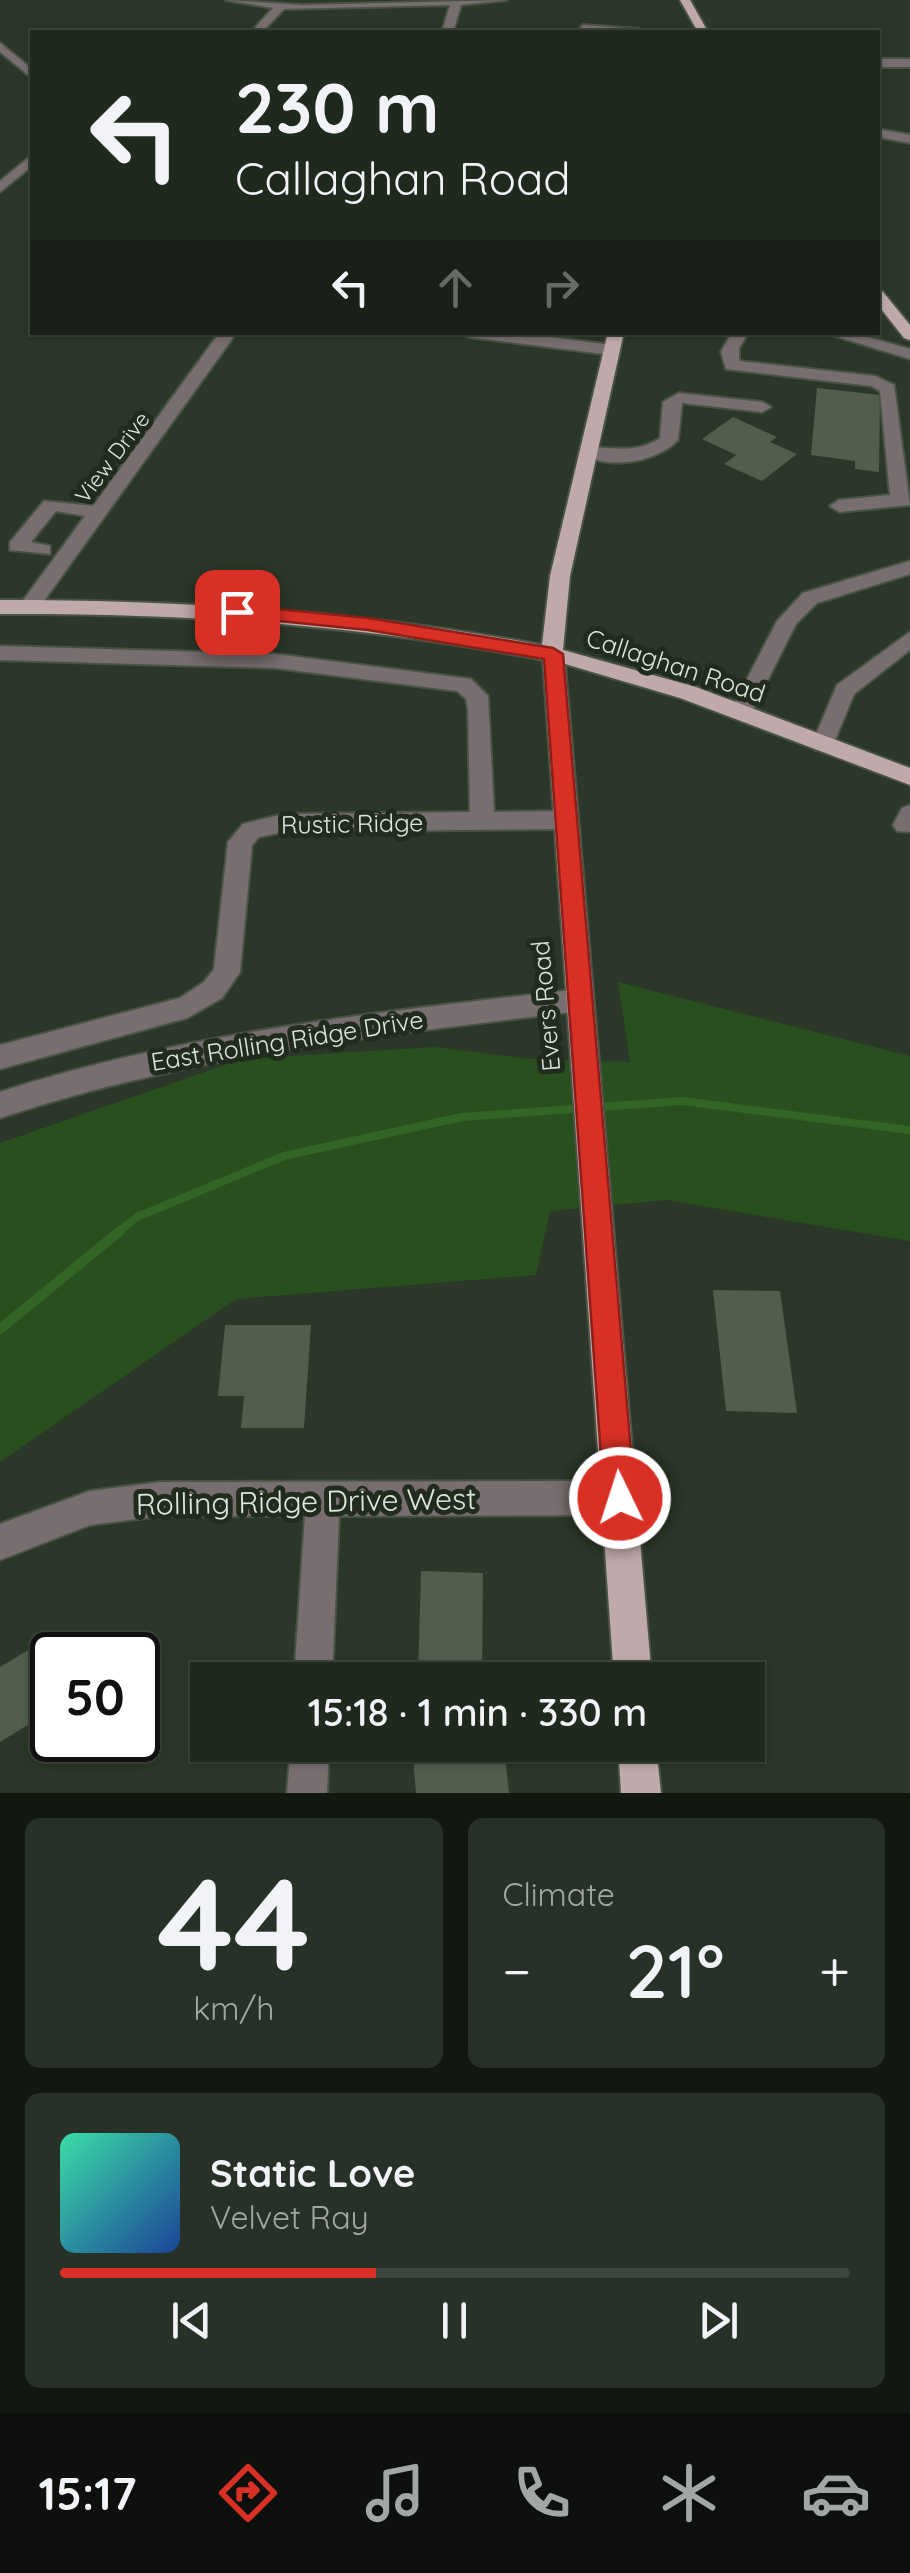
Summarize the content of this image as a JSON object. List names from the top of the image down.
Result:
{
  "streets": {
    "main road": ["Callaghan Road", "Evers Road"],
    "street": [
      "View Drive",
      "Rustic Ridge",
      "East Rolling Ridge Drive",
      "Rolling Ridge Drive West"
    ]
  },
  "crossings": [
    ["View Drive", "Callaghan Road"],
    ["Callaghan Road", "Evers Road"],
    ["Rustic Ridge", "Evers Road"],
    ["Rustic Ridge", "East Rolling Ridge Drive"],
    ["Evers Road", "East Rolling Ridge Drive"],
    ["Evers Road", "Rolling Ridge Drive West"]
  ],
  "page": {
    "turn": ["230 m", "Callaghan Road"],
    "limit": "50",
    "trip": "15:18 · 1 min · 330 m",
    "tile": [
      ["44", "km/h"],
      "Climate"
    ],
    "heat": ["−", "21°", "+"],
    "song": ["Static Love", "Velvet Ray"],
    "tabs": "15:17"
  }
}
